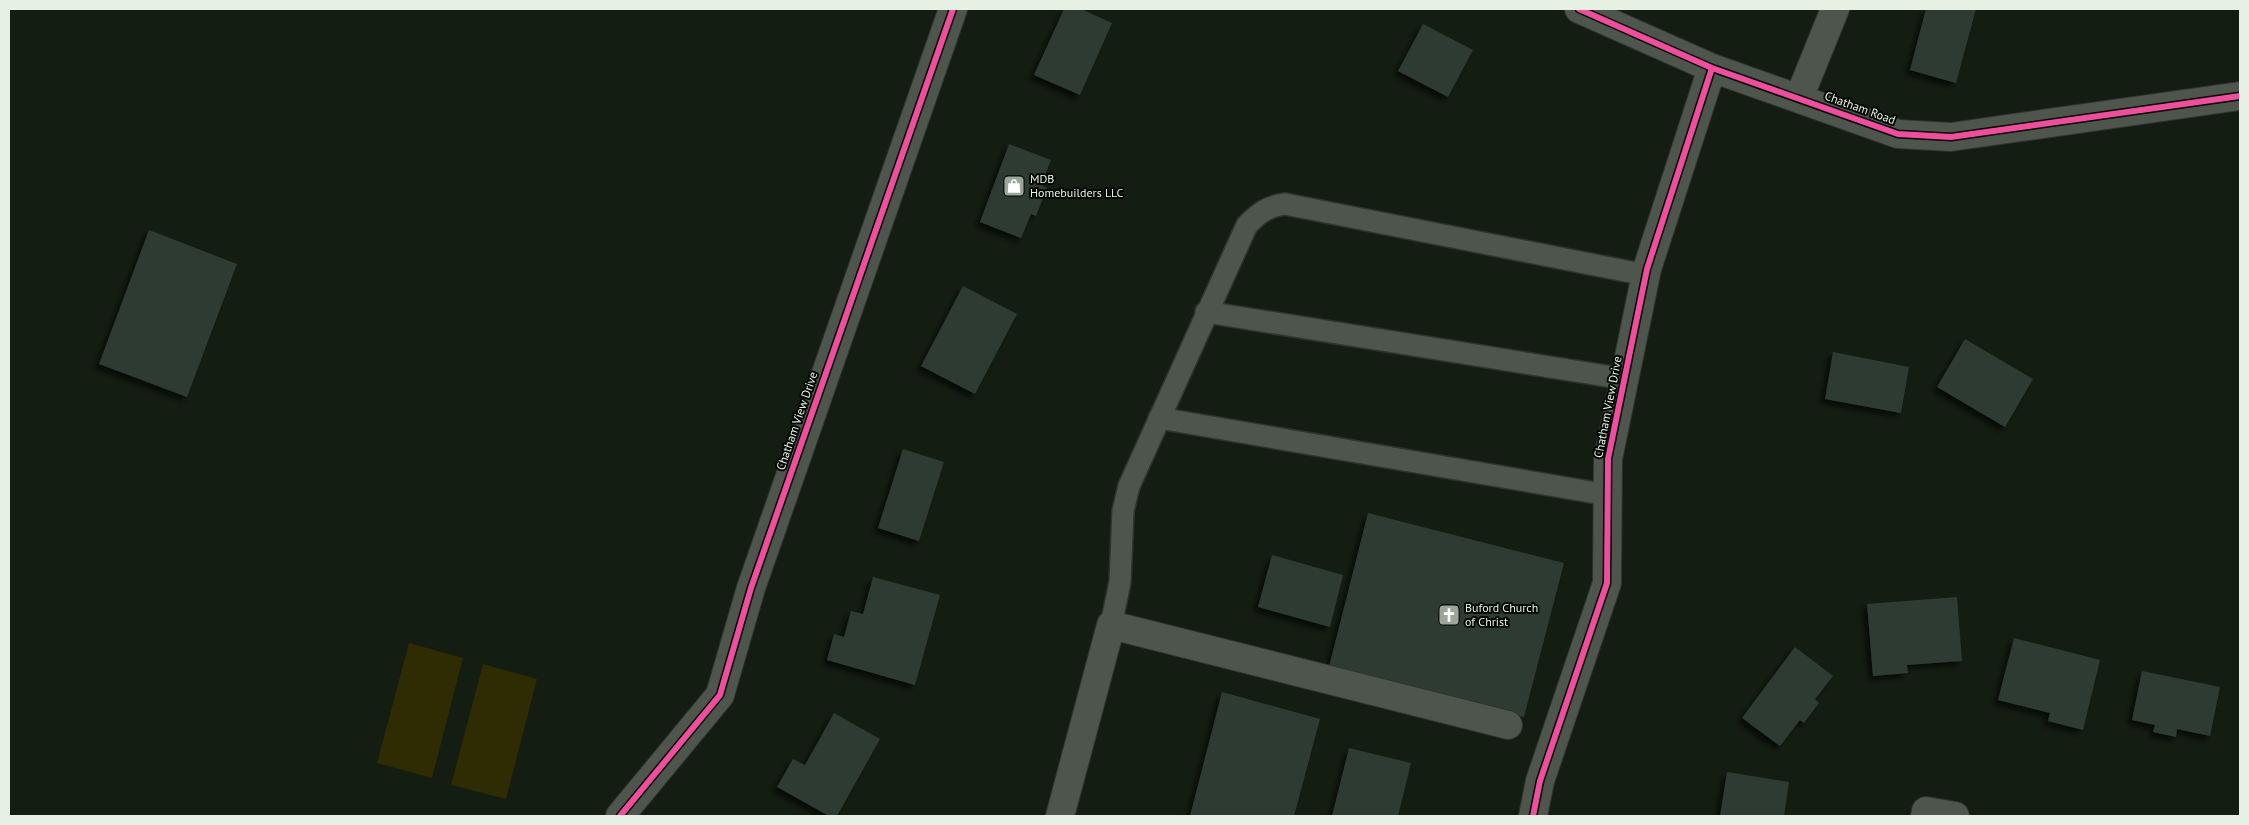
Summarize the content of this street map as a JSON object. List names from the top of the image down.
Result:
{
  "streets": {
    "street": ["Chatham Road", "Chatham View Drive"]
  },
  "crossings": [
    ["Chatham Road", "Chatham View Drive"]
  ],
  "places": {
    "shop": ["MDB Homebuilders LLC"],
    "church": ["Buford Church of Christ"]
  }
}
